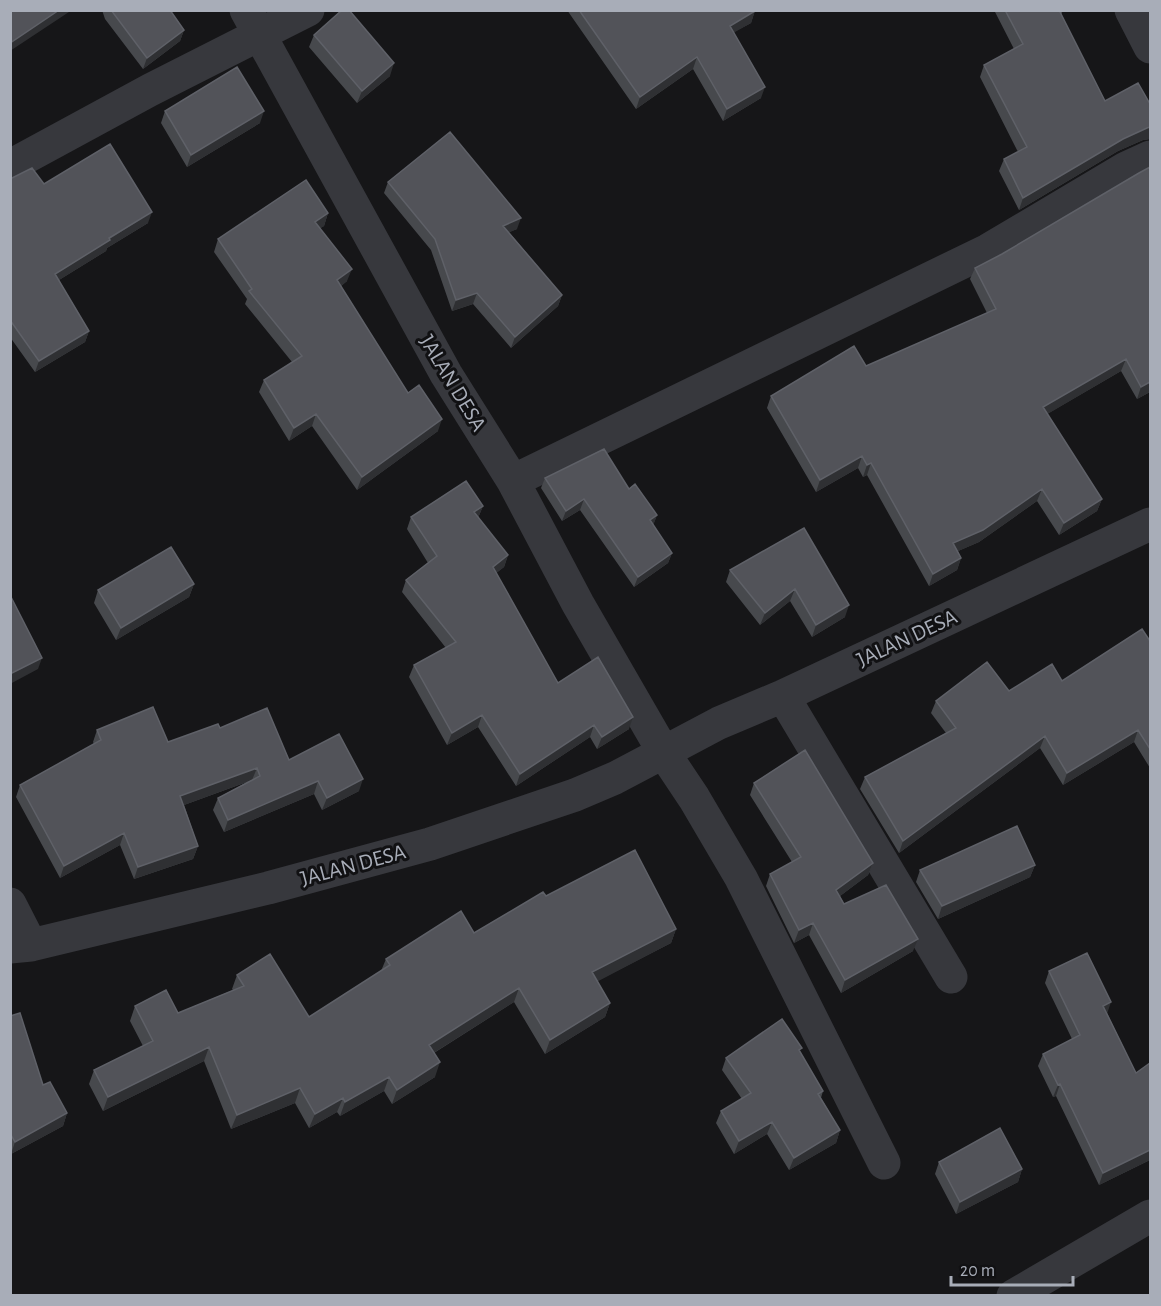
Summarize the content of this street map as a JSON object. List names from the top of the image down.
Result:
{
  "streets": {
    "street": ["JALAN DESA"]
  },
  "scale_bar": "20 m"
}
